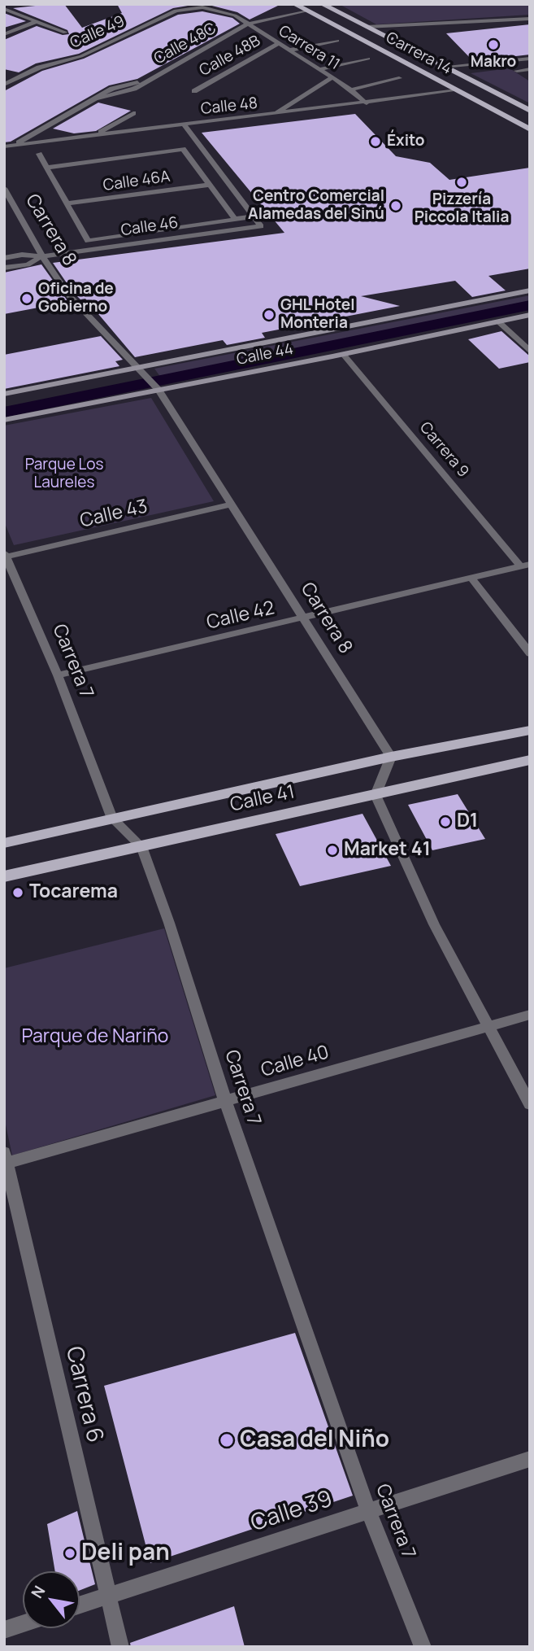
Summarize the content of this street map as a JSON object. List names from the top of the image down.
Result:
{
  "streets": {
    "main road": ["Carrera 14", "Calle 41"],
    "street": [
      "Calle 49",
      "Calle 48C",
      "Carrera 11",
      "Calle 48B",
      "Calle 48",
      "Calle 46A",
      "Calle 46",
      "Carrera 8",
      "Calle 44",
      "Carrera 9",
      "Calle 43",
      "Calle 42",
      "Carrera 7",
      "Calle 40",
      "Carrera 6",
      "Calle 39"
    ]
  },
  "crossings": [
    ["Calle 49", "Carrera 11"],
    ["Calle 48C", "Carrera 11"],
    ["Calle 48C", "Carrera 14"],
    ["Calle 48C", "Calle 48"],
    ["Carrera 11", "Calle 48B"],
    ["Carrera 11", "Calle 48"],
    ["Carrera 14", "Calle 48"],
    ["Calle 46A", "Carrera 8"],
    ["Calle 46", "Carrera 8"],
    ["Carrera 8", "Calle 44"],
    ["Carrera 8", "Calle 43"],
    ["Carrera 8", "Calle 42"],
    ["Carrera 8", "Calle 41"],
    ["Calle 44", "Carrera 9"],
    ["Carrera 9", "Calle 42"],
    ["Calle 43", "Carrera 7"],
    ["Calle 42", "Carrera 7"],
    ["Carrera 7", "Calle 41"],
    ["Carrera 7", "Calle 40"],
    ["Carrera 7", "Calle 39"],
    ["Calle 40", "Carrera 6"],
    ["Carrera 6", "Calle 39"]
  ],
  "parks": ["Parque Los Laureles", "Parque de Nariño"],
  "places": [
    "Makro",
    "Éxito",
    "Pizzería Piccola Italia",
    "Centro Comercial Alamedas del Sinú",
    "Oficina de Gobierno",
    "GHL Hotel Monteria",
    "D1",
    "Market 41",
    "Tocarema",
    "Casa del Niño",
    "Deli pan"
  ],
  "north": "top left"
}
